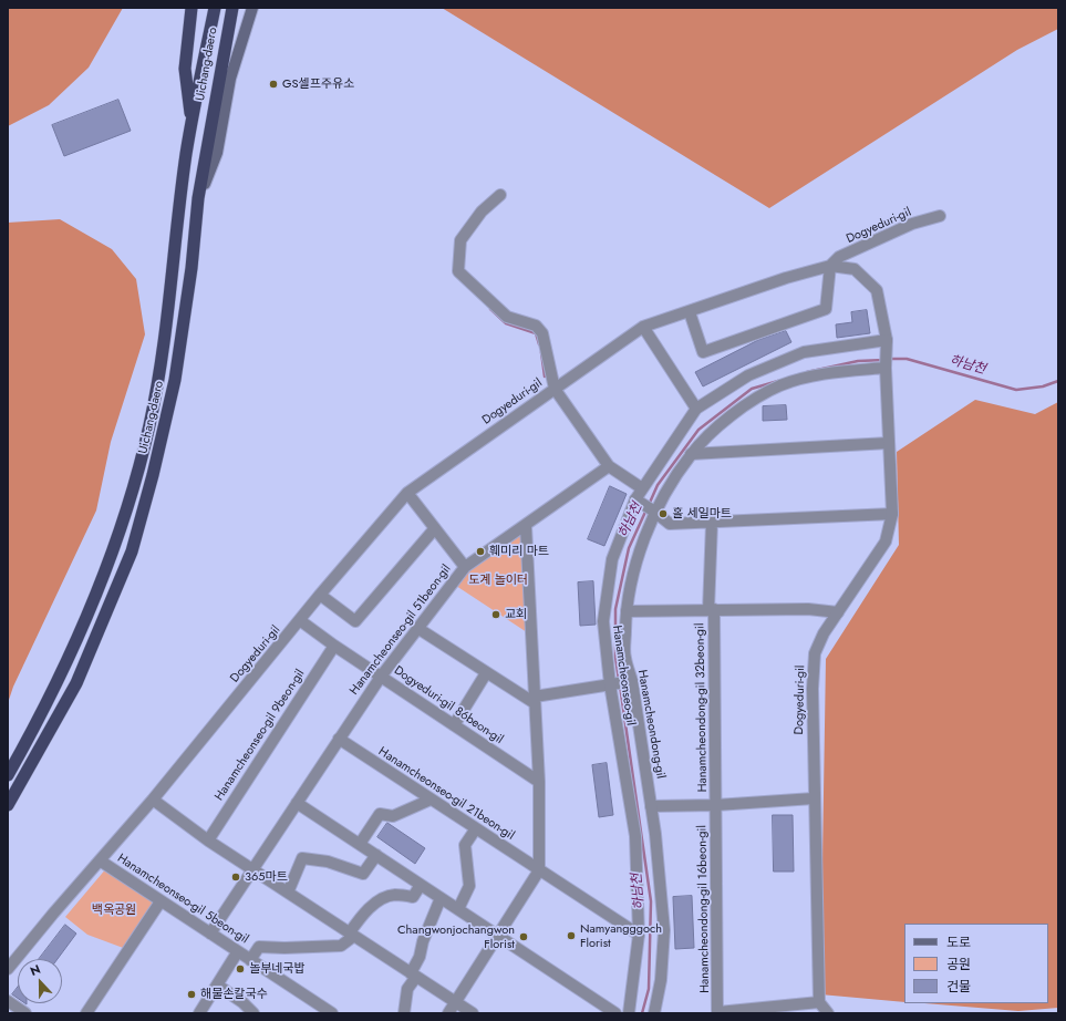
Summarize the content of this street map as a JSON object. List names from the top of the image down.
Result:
{
  "streets": {
    "highway": ["Uichang-daero"],
    "street": [
      "Dogyeduri-gil",
      "Hanamcheonseo-gil 51beon-gil",
      "Hanamcheonseo-gil",
      "Dogyeduri-gil 86beon-gil",
      "Hanamcheondong-gil 32beon-gil",
      "Hanamcheondong-gil",
      "Hanamcheonseo-gil 9beon-gil",
      "Hanamcheonseo-gil 21beon-gil",
      "Hanamcheonseo-gil 5beon-gil",
      "Hanamcheondong-gil 16beon-gil"
    ]
  },
  "crossings": [
    ["Dogyeduri-gil", "Hanamcheonseo-gil 51beon-gil"],
    ["Dogyeduri-gil", "Hanamcheonseo-gil"],
    ["Dogyeduri-gil", "Dogyeduri-gil 86beon-gil"],
    ["Dogyeduri-gil", "Hanamcheondong-gil 32beon-gil"],
    ["Dogyeduri-gil", "Hanamcheondong-gil"],
    ["Dogyeduri-gil", "Hanamcheonseo-gil 5beon-gil"],
    ["Hanamcheonseo-gil 51beon-gil", "Dogyeduri-gil 86beon-gil"],
    ["Hanamcheonseo-gil 51beon-gil", "Hanamcheonseo-gil 21beon-gil"],
    ["Hanamcheonseo-gil 51beon-gil", "Hanamcheonseo-gil 5beon-gil"],
    ["Hanamcheonseo-gil", "Hanamcheonseo-gil 21beon-gil"],
    ["Dogyeduri-gil 86beon-gil", "Hanamcheonseo-gil 9beon-gil"],
    ["Hanamcheondong-gil 32beon-gil", "Hanamcheondong-gil"],
    ["Hanamcheondong-gil 32beon-gil", "Hanamcheondong-gil 16beon-gil"]
  ],
  "water": ["하남천"],
  "parks": ["도계 놀이터", "백옥공원"],
  "places": [
    "GS셀프주유소",
    "홀 세일마트",
    "훼미리 마트",
    "교회",
    "365마트",
    "Namyangggoch Florist",
    "Changwonjochangwon Florist",
    "놀부네국밥",
    "해물손칼국수"
  ],
  "legend": ["도로", "공원", "건물"],
  "north": "top"
}
